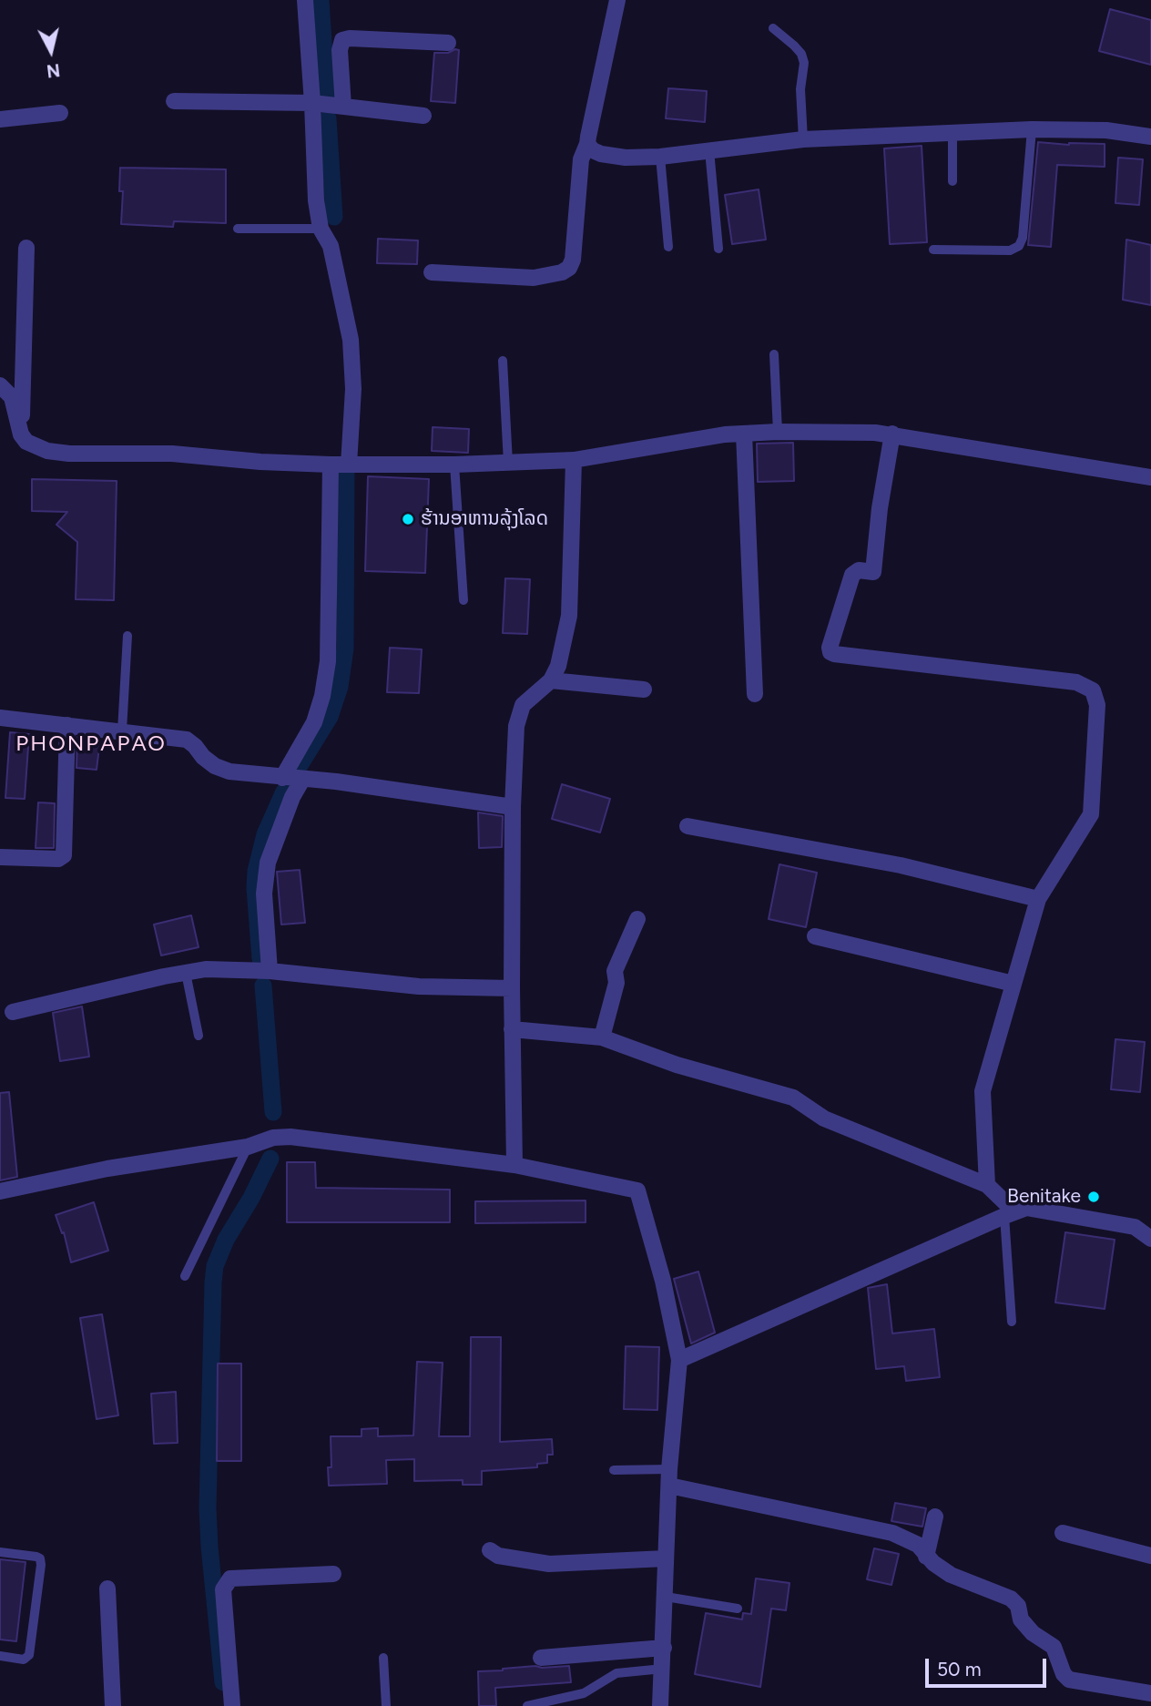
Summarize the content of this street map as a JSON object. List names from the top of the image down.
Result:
{
  "districts": ["PHONPAPAO"],
  "places": ["ຮ້ານອາຫານລຸ້ງໂລດ", "Benitake"],
  "scale_bar": "50 m",
  "north": "bottom"
}
